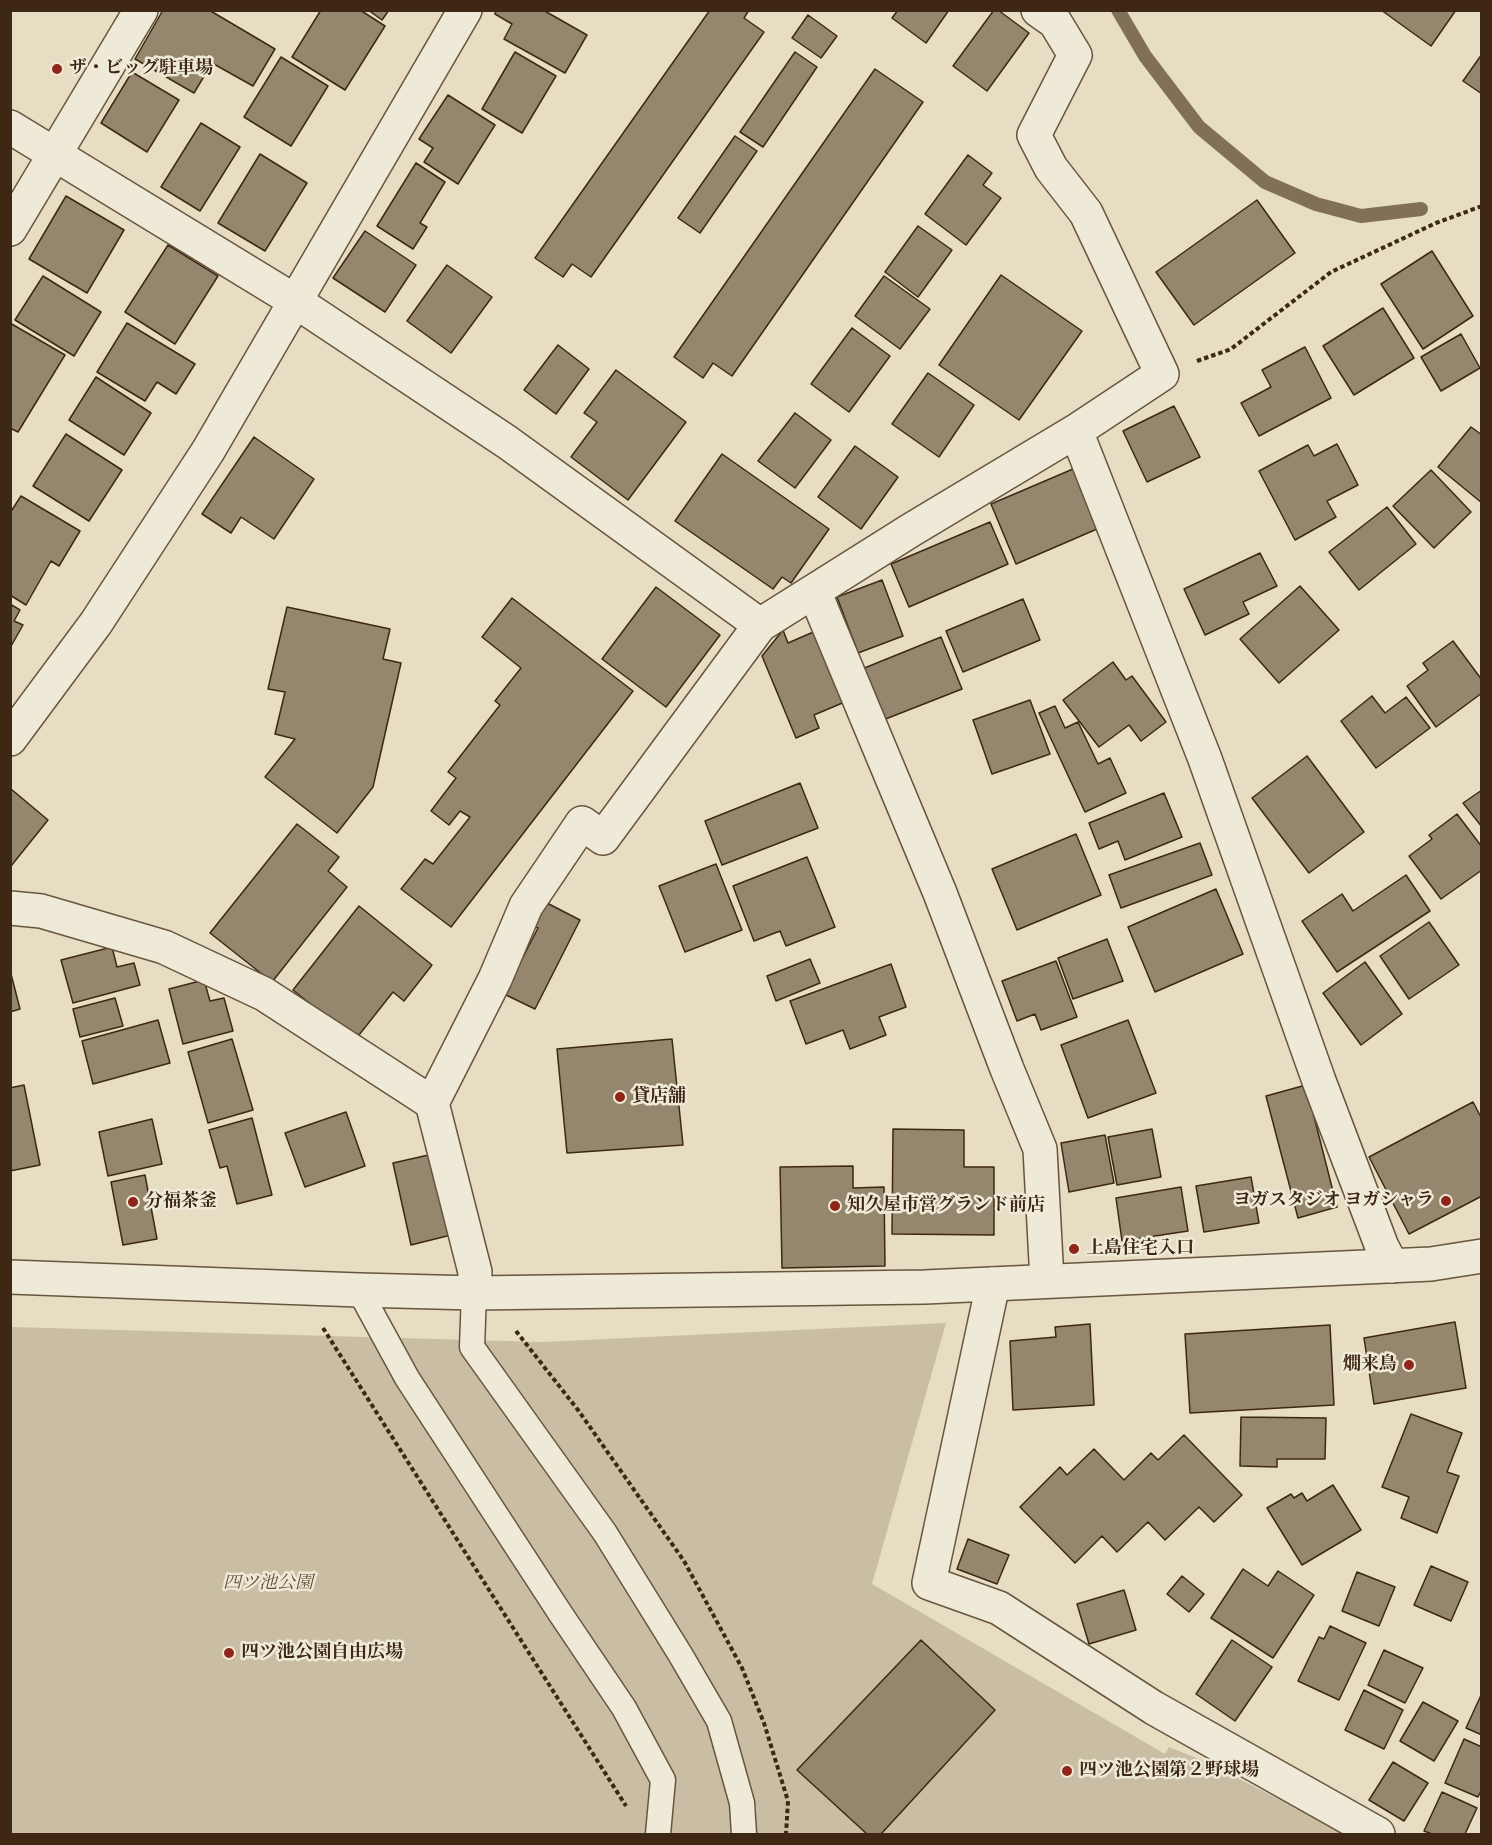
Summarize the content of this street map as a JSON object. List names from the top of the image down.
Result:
{
  "parks": ["四ツ池公園"],
  "places": [
    "ザ・ビッグ駐車場",
    "貸店舗",
    "ヨガスタジオ ヨガシャラ",
    "分福茶釜",
    "知久屋市営グランド前店",
    "上島住宅入口",
    "燗来鳥",
    "四ツ池公園自由広場",
    "四ツ池公園第２野球場"
  ]
}
